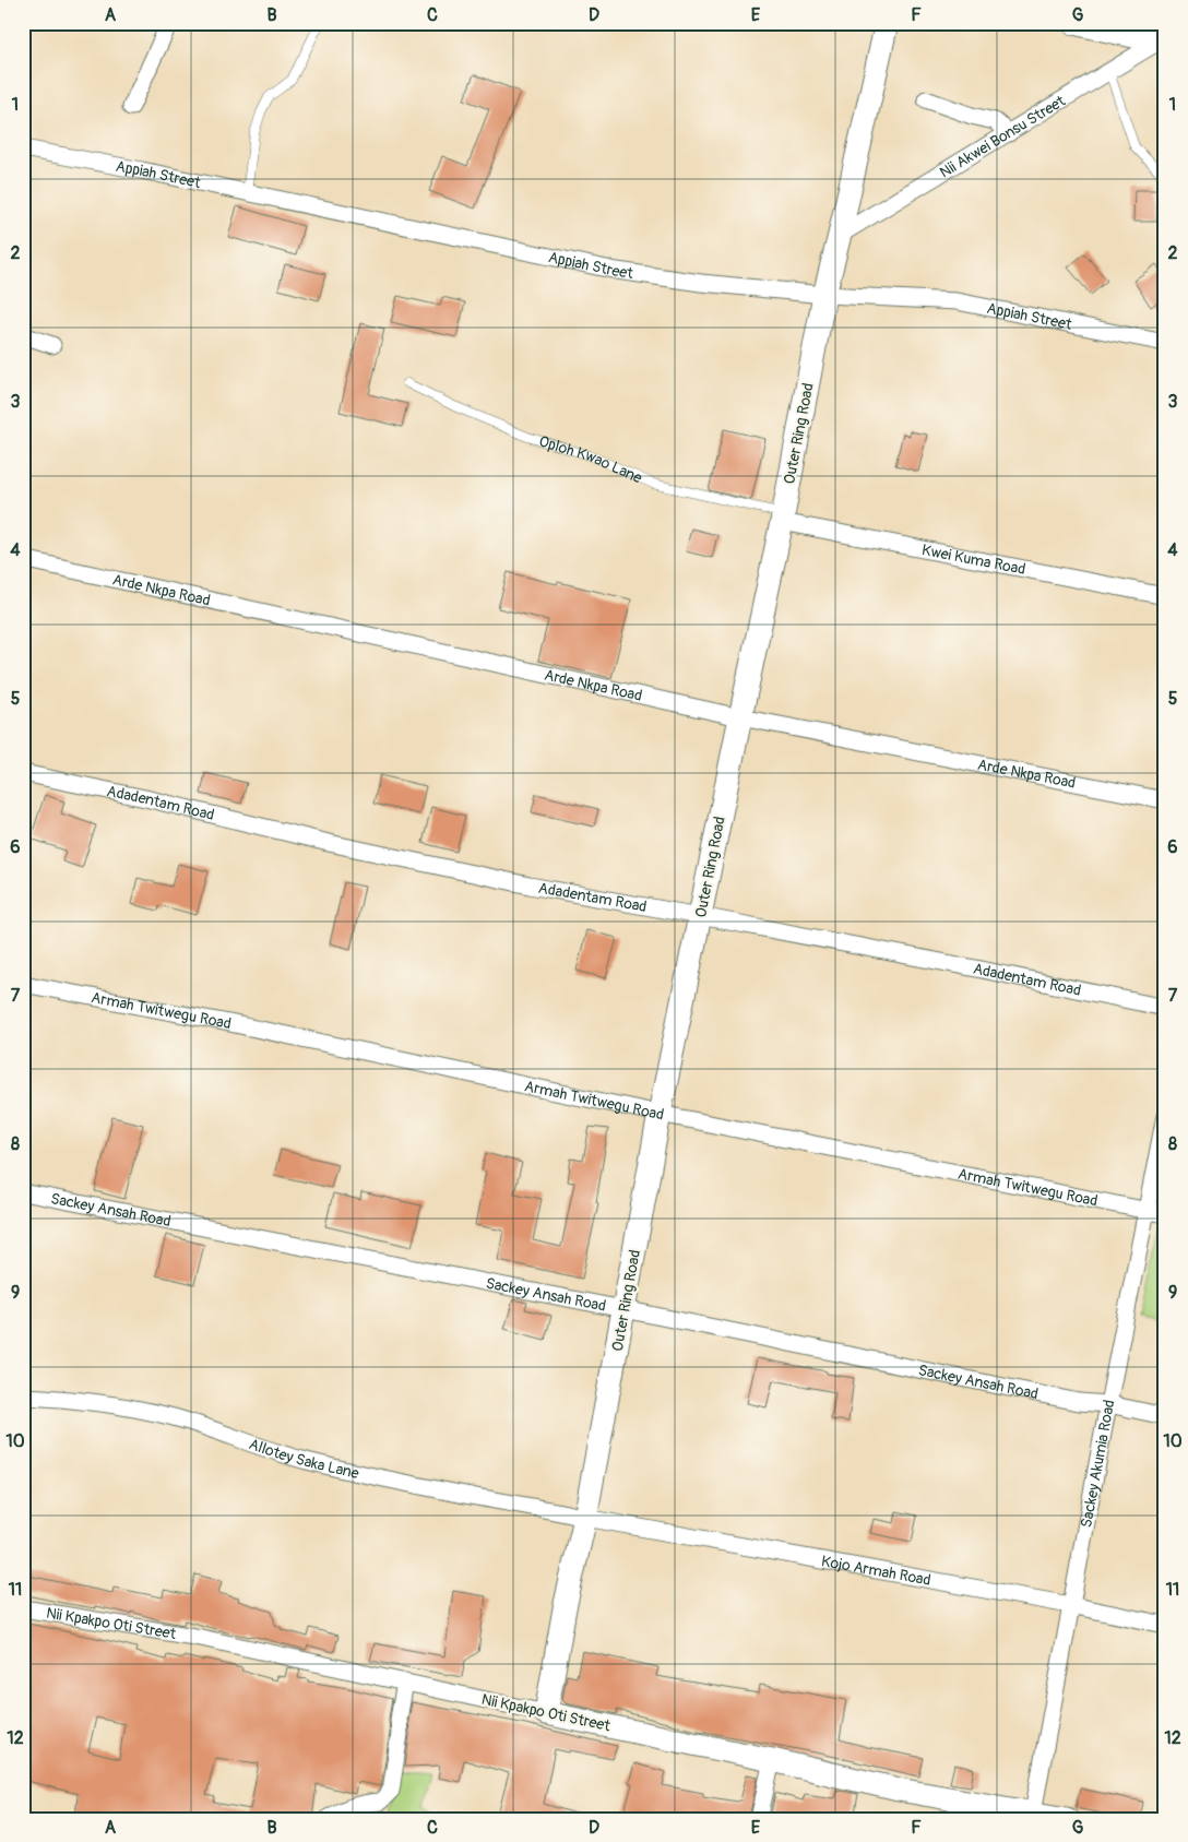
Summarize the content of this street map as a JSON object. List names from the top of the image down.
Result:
{
  "streets": {
    "street": [
      "Nii Akwei Bonsu Street",
      "Appiah Street",
      "Outer Ring Road",
      "Kwei Kuma Road",
      "Arde Nkpa Road",
      "Adadentam Road",
      "Armah Twitwegu Road",
      "Sackey Ansah Road",
      "Allotey Saka Lane",
      "Sackey Akumia Road",
      "Kojo Armah Road",
      "Nii Kpakpo Oti Street"
    ],
    "lane": ["Oploh Kwao Lane"]
  },
  "crossings": [
    ["Nii Akwei Bonsu Street", "Outer Ring Road"],
    ["Appiah Street", "Outer Ring Road"],
    ["Outer Ring Road", "Oploh Kwao Lane"],
    ["Outer Ring Road", "Kwei Kuma Road"],
    ["Outer Ring Road", "Arde Nkpa Road"],
    ["Outer Ring Road", "Adadentam Road"],
    ["Outer Ring Road", "Armah Twitwegu Road"],
    ["Outer Ring Road", "Sackey Ansah Road"],
    ["Outer Ring Road", "Allotey Saka Lane"],
    ["Outer Ring Road", "Kojo Armah Road"],
    ["Outer Ring Road", "Nii Kpakpo Oti Street"],
    ["Oploh Kwao Lane", "Kwei Kuma Road"],
    ["Armah Twitwegu Road", "Sackey Akumia Road"],
    ["Sackey Ansah Road", "Sackey Akumia Road"],
    ["Allotey Saka Lane", "Kojo Armah Road"],
    ["Sackey Akumia Road", "Kojo Armah Road"],
    ["Sackey Akumia Road", "Nii Kpakpo Oti Street"]
  ],
  "grid": {
    "columns": [
      "A",
      "B",
      "C",
      "D",
      "E",
      "F",
      "G"
    ],
    "rows": [
      "1",
      "2",
      "3",
      "4",
      "5",
      "6",
      "7",
      "8",
      "9",
      "10",
      "11",
      "12"
    ]
  }
}
